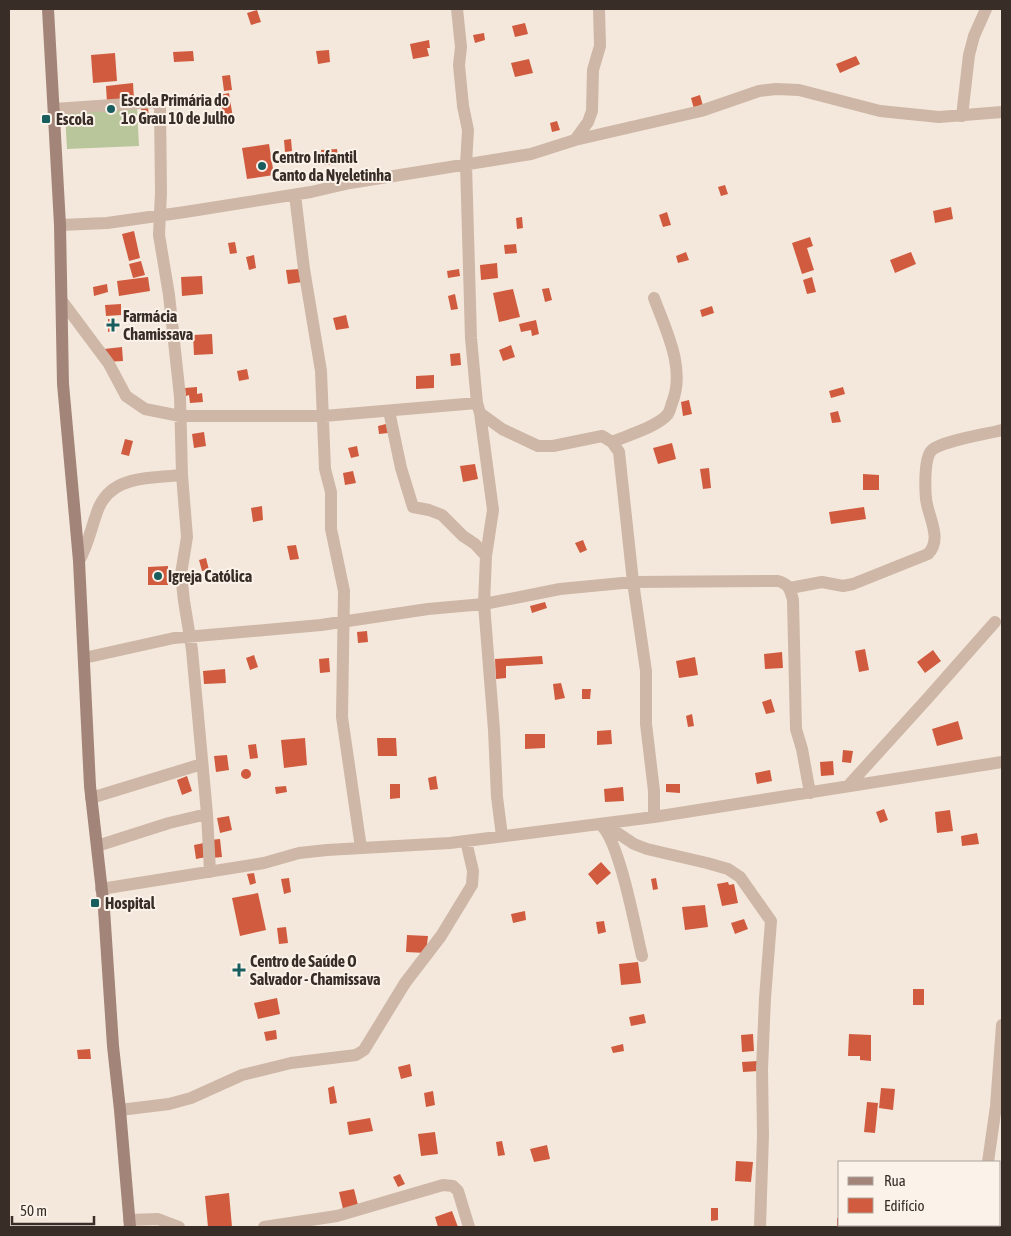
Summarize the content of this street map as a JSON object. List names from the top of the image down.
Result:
{
  "places": {
    "other": ["Escola Primária do 1o Grau 10 de Julho", "Centro Infantil Canto da Nyeletinha", "Igreja Católica"],
    "transit": ["Escola", "Hospital"],
    "health": ["Farmácia Chamissava", "Centro de Saúde O Salvador - Chamissava"]
  },
  "legend": ["Rua", "Edifício"],
  "scale_bar": "50 m"
}
